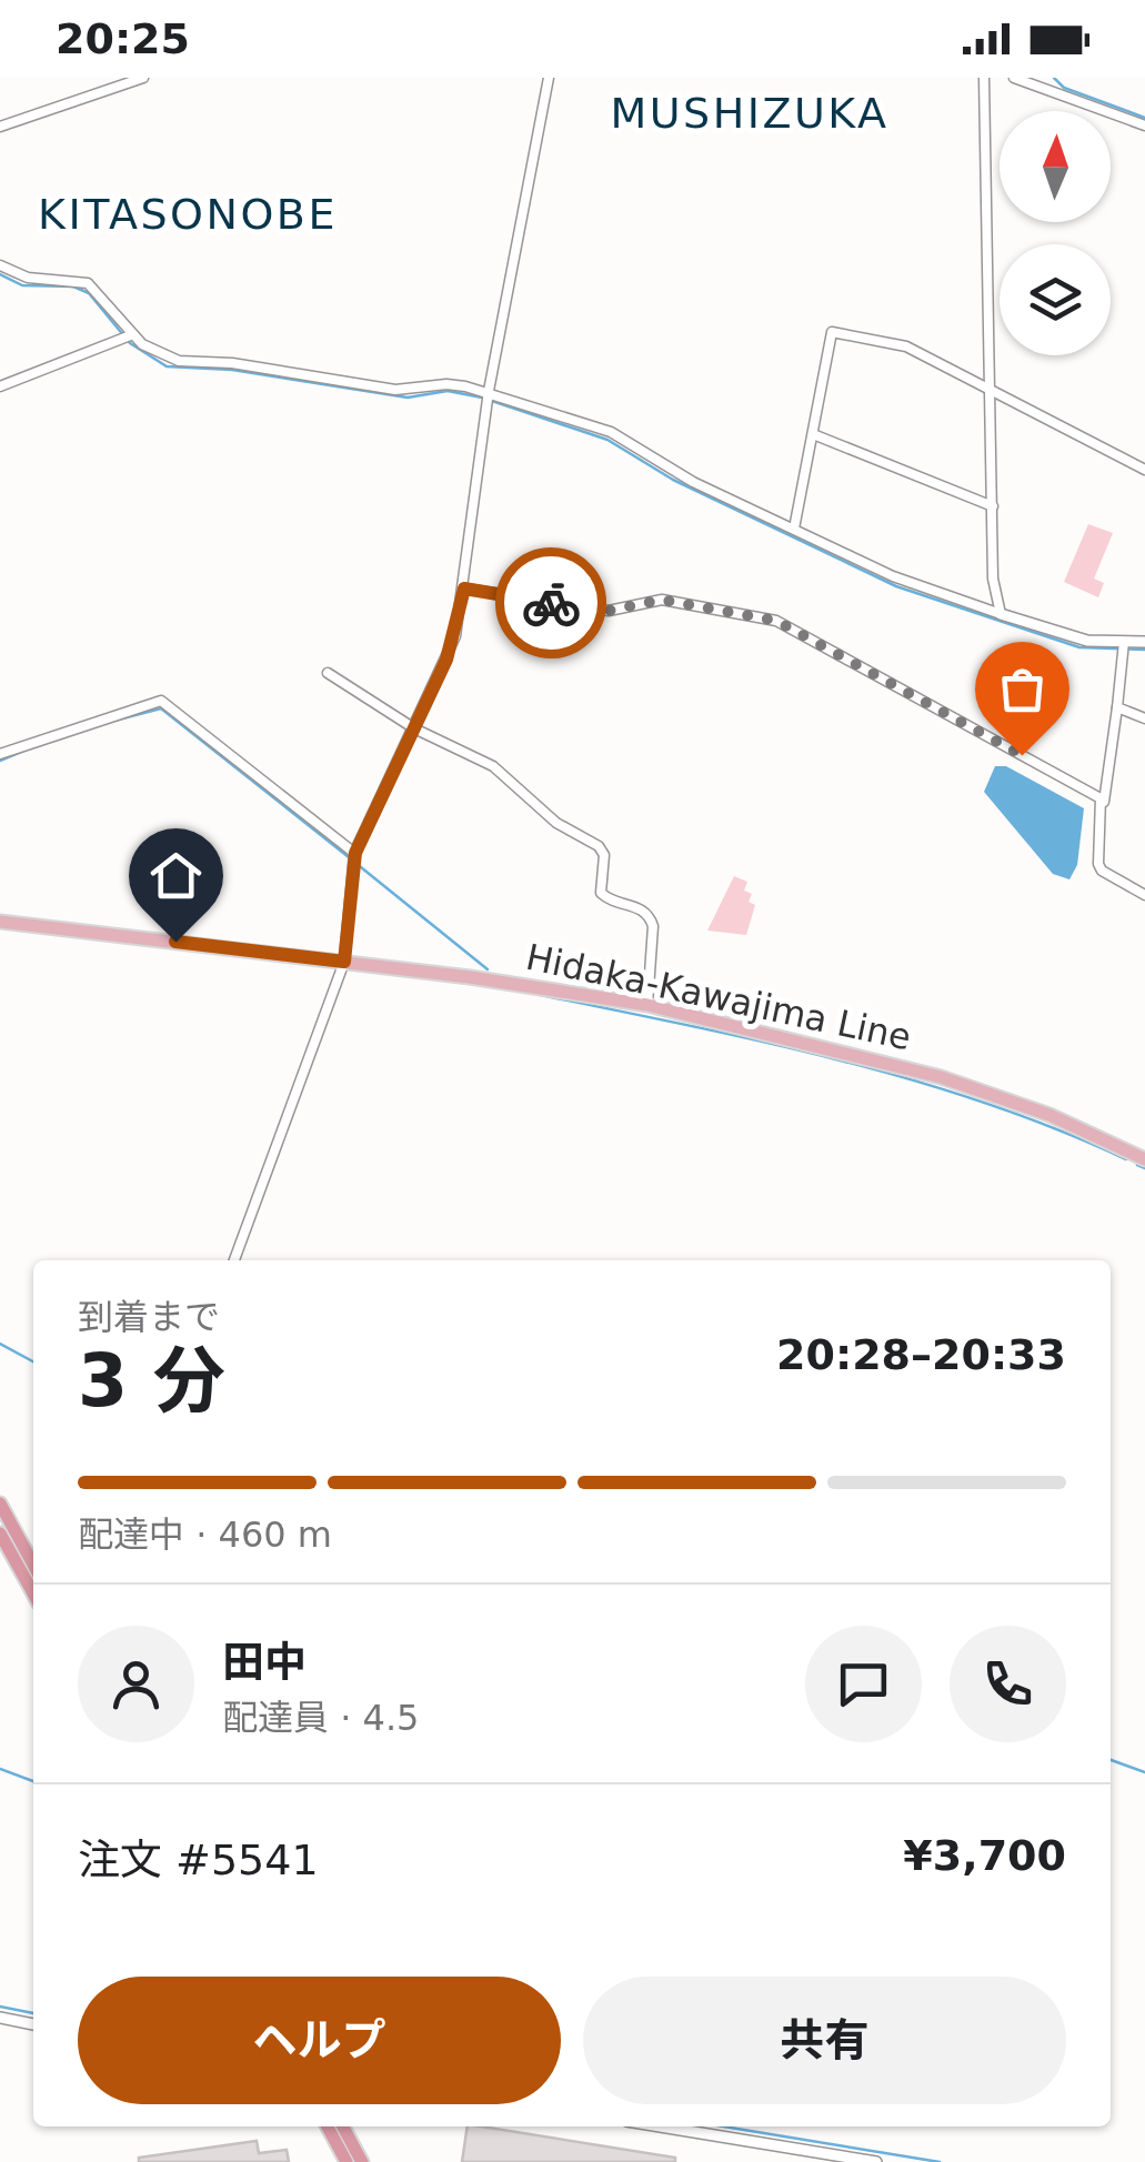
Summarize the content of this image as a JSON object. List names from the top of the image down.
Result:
{
  "streets": {
    "main road": ["Hidaka-Kawajima Line"]
  },
  "districts": ["MUSHIZUKA", "KITASONOBE"],
  "north": "top",
  "page": {
    "status": "20:25",
    "heading": ["3 分", "到着まで", "20:28–20:33"],
    "panel": [
      "田中",
      "配達員 · 4.5",
      "注文 #5541",
      "¥3,700"
    ],
    "bar": "配達中 · 460 m",
    "buttons": ["ヘルプ", "共有"]
  }
}
